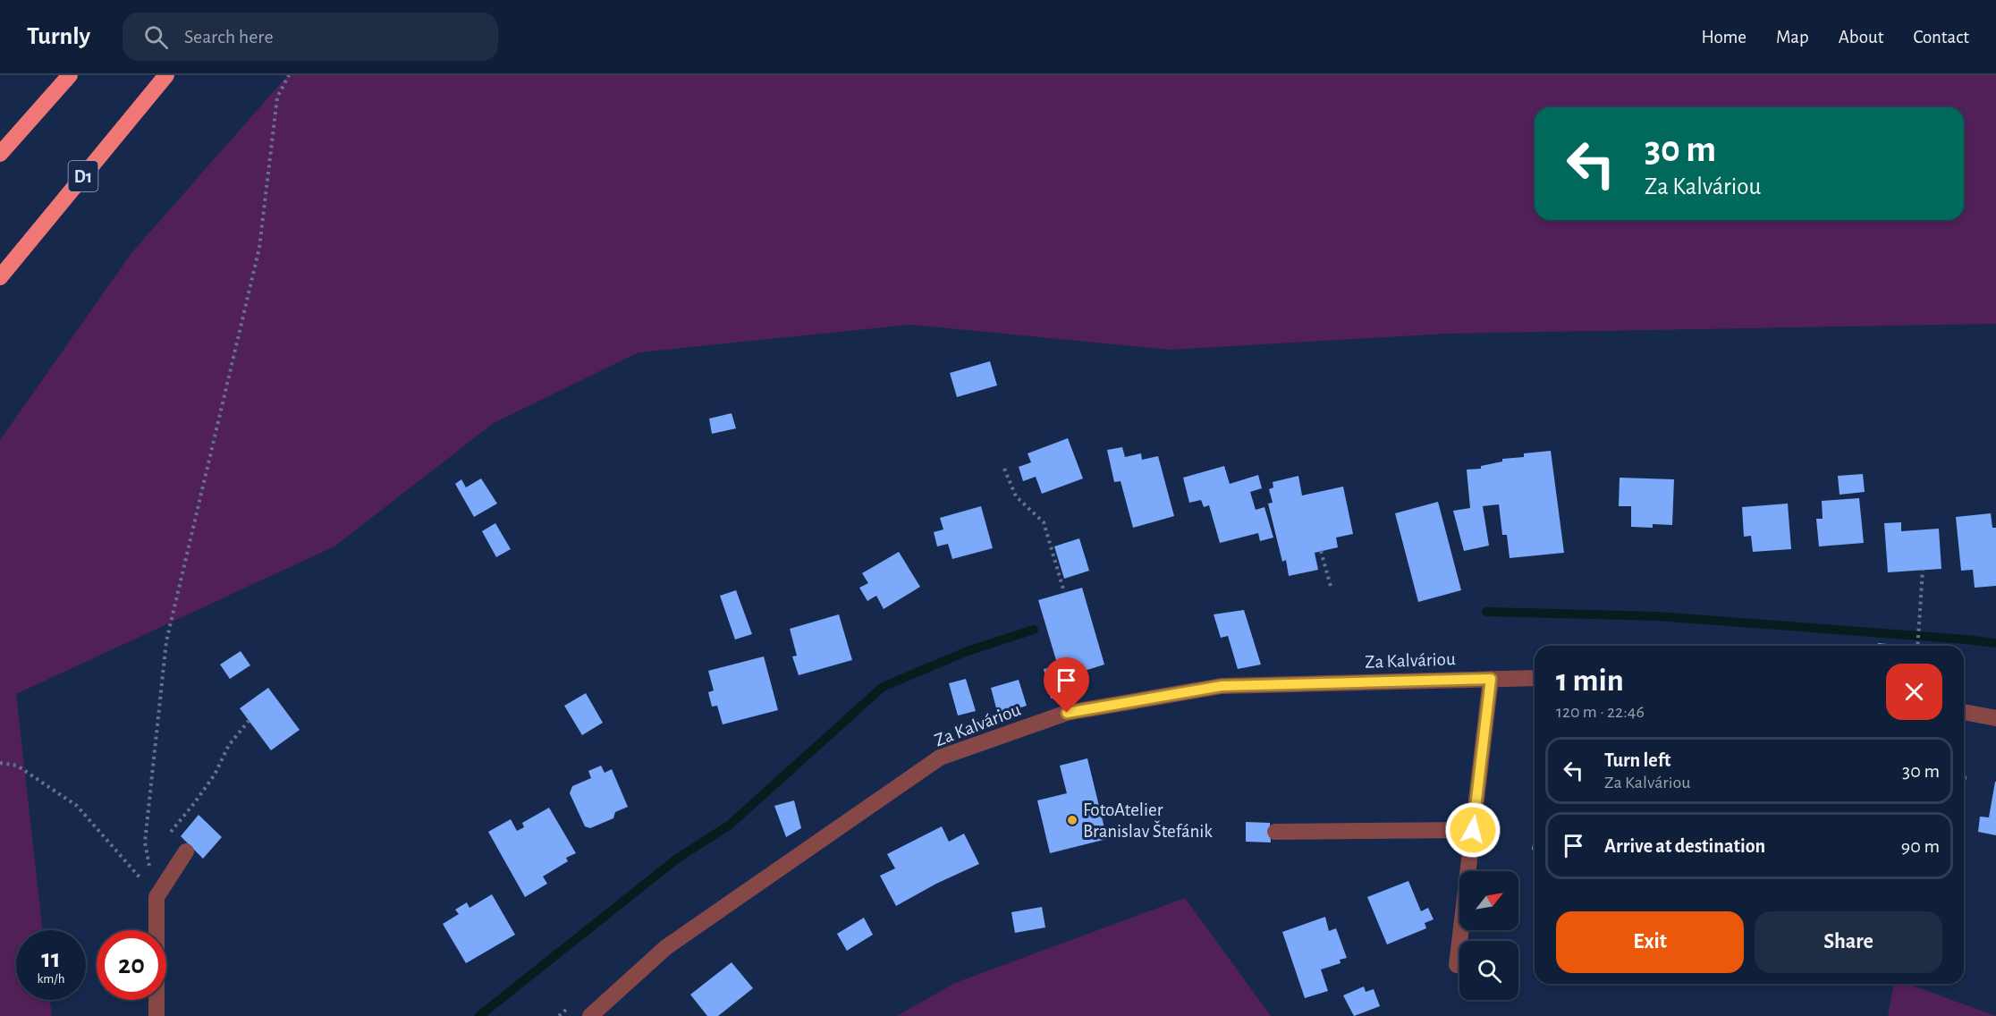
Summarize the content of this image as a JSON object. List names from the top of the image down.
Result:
{
  "streets": {
    "highway": ["D1"],
    "street": ["Za Kalváriou"]
  },
  "places": ["FotoAtelier Branislav Štefánik"],
  "north": "top right",
  "page": {
    "header": "Turnly",
    "search": "Search here",
    "nav": [
      "Home",
      "Map",
      "About",
      "Contact"
    ],
    "turn": ["30 m", "Za Kalváriou"],
    "heading": ["1 min", "120 m · 22:46"],
    "list": [
      {
        "name": "Turn left",
        "note": "Za Kalváriou",
        "value": "30 m"
      },
      {
        "name": "Arrive at destination",
        "value": "90 m"
      }
    ],
    "buttons": ["Exit", "Share"],
    "speed": "11 km/h",
    "limit": "20"
  }
}
